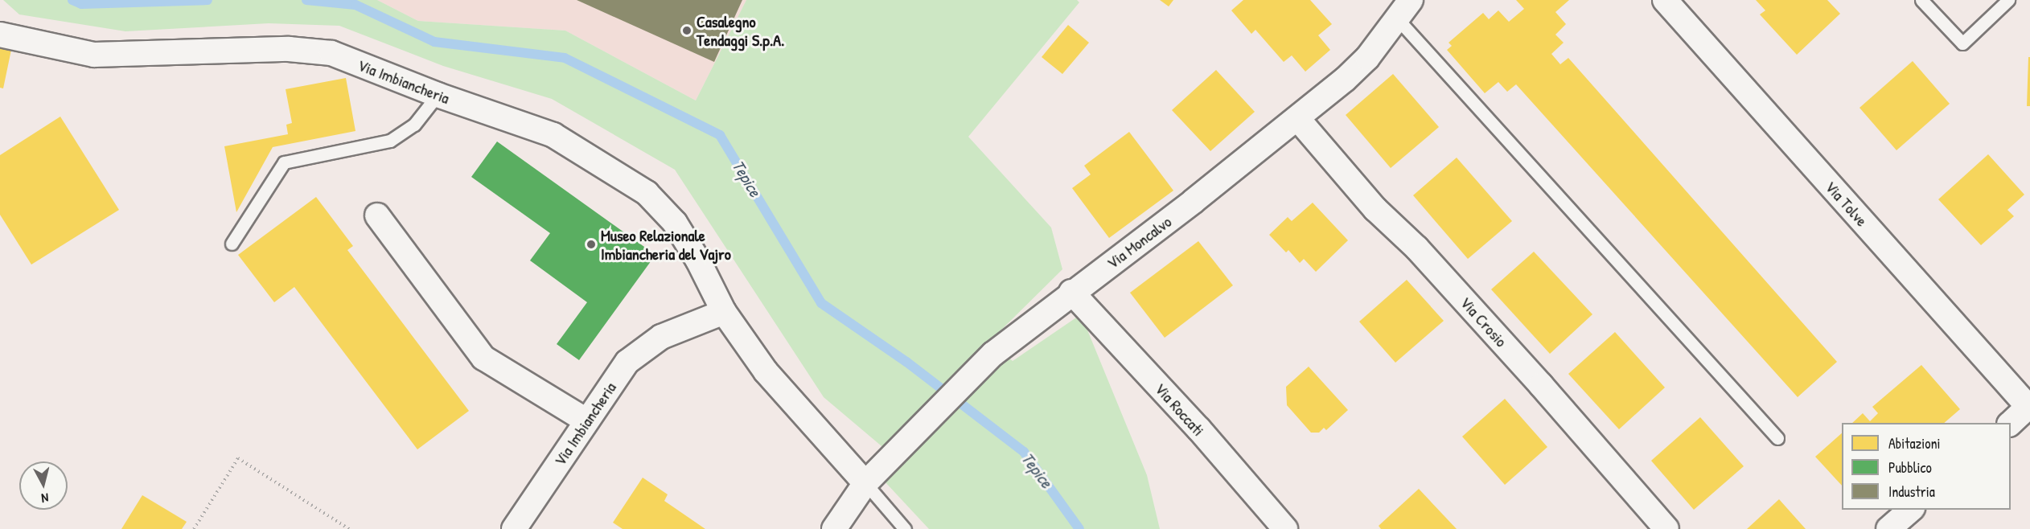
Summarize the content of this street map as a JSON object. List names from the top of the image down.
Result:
{
  "streets": {
    "street": [
      "Via Imbiancheria",
      "Via Tolve",
      "Via Moncalvo",
      "Via Crosio",
      "Via Roccati"
    ]
  },
  "crossings": [
    ["Via Imbiancheria", "Via Moncalvo"],
    ["Via Moncalvo", "Via Crosio"],
    ["Via Moncalvo", "Via Roccati"]
  ],
  "water": ["Tepice"],
  "places": ["Casalegno Tendaggi S.p.A.", "Museo Relazionale Imbiancheria del Vajro"],
  "legend": ["Abitazioni", "Pubblico", "Industria"],
  "north": "bottom"
}
